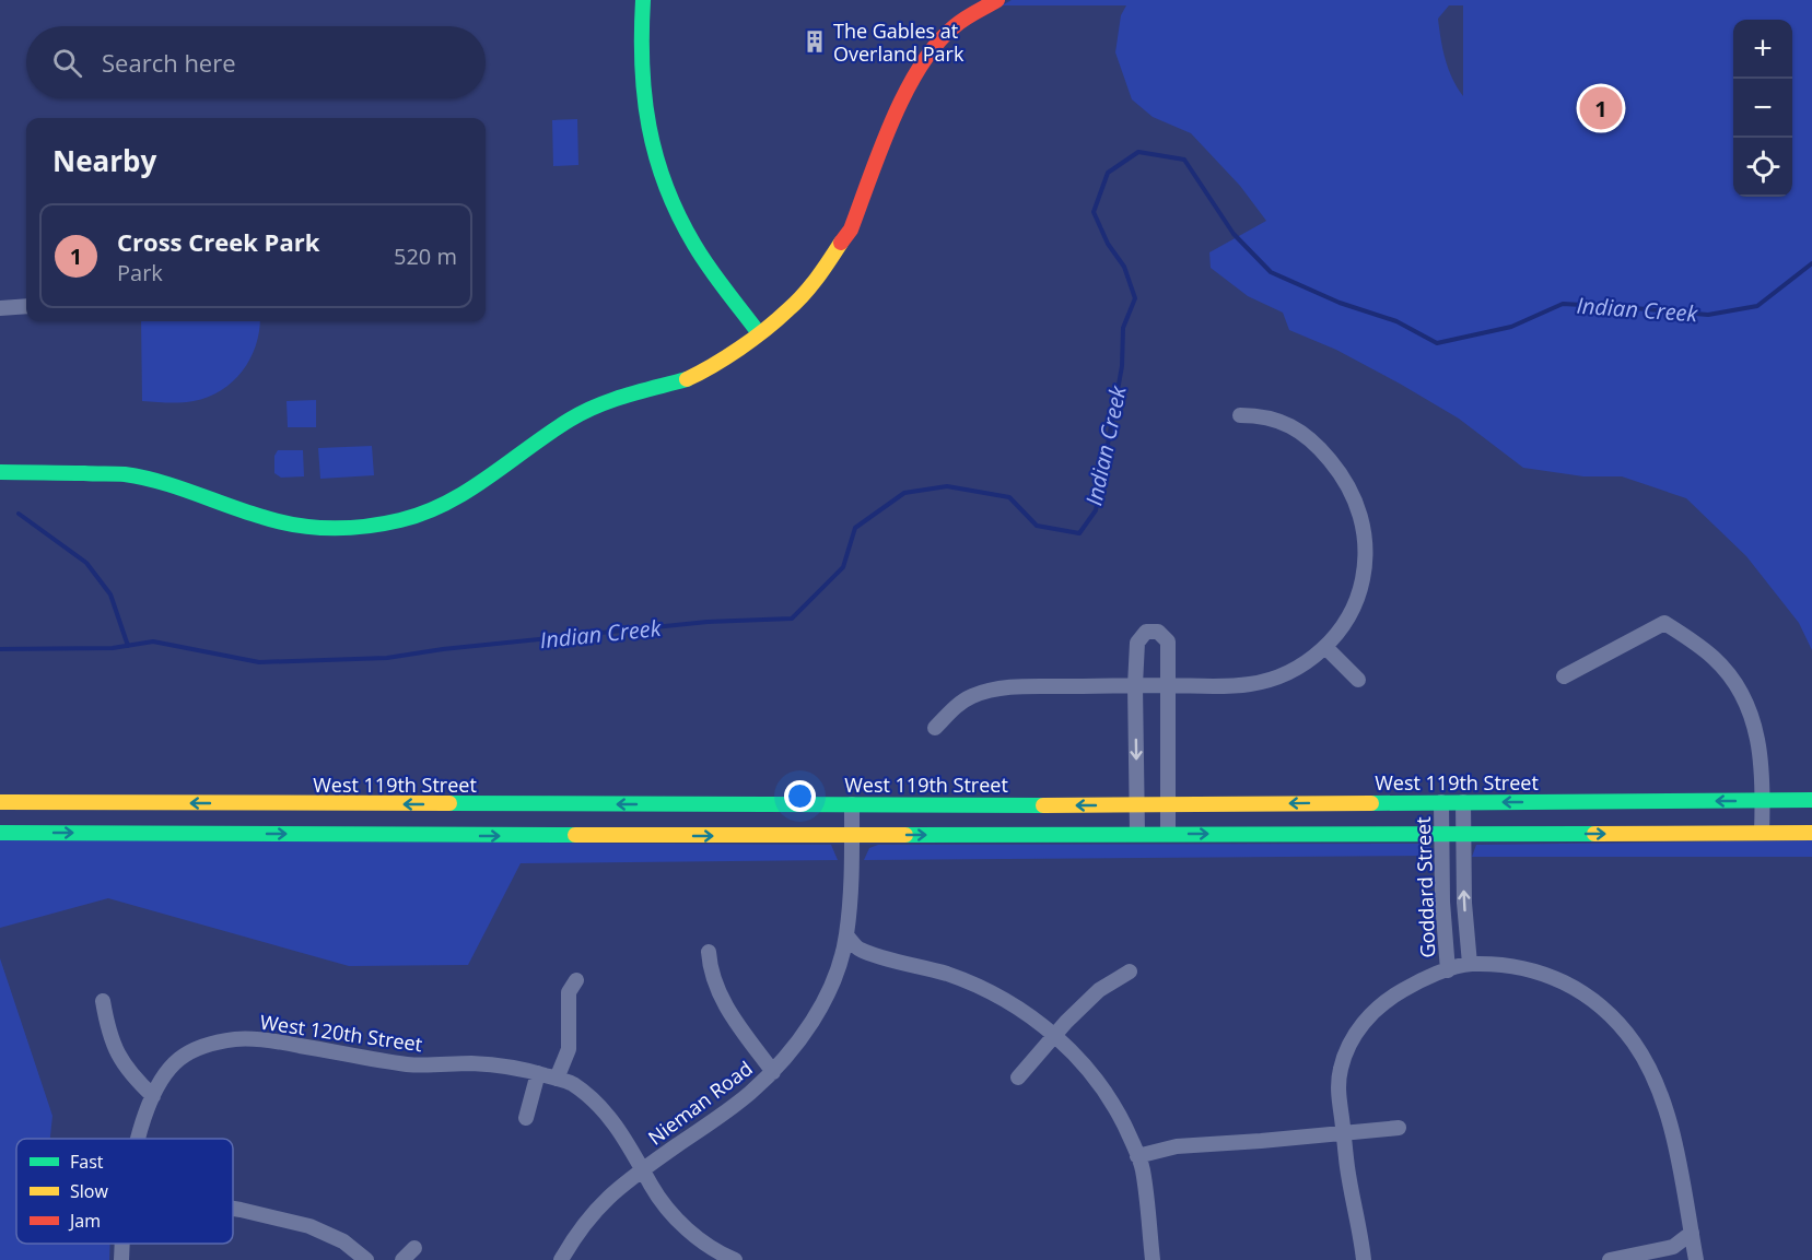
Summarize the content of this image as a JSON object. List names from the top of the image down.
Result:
{
  "streets": {
    "main road": ["West 119th Street"],
    "street": ["Goddard Street", "West 120th Street", "Nieman Road"]
  },
  "crossings": [
    ["West 119th Street", "Goddard Street"],
    ["West 119th Street", "Nieman Road"],
    ["West 120th Street", "Nieman Road"]
  ],
  "water": ["Indian Creek"],
  "places": {
    "building": ["The Gables at Overland Park"]
  },
  "legend": ["Fast", "Slow", "Jam"],
  "page": {
    "map_buttons": ["+", "−"],
    "search": "Search here",
    "pins": "1",
    "heading": "Nearby",
    "list": [
      {
        "mark": "1",
        "name": "Cross Creek Park",
        "note": "Park",
        "value": "520 m"
      }
    ]
  }
}
